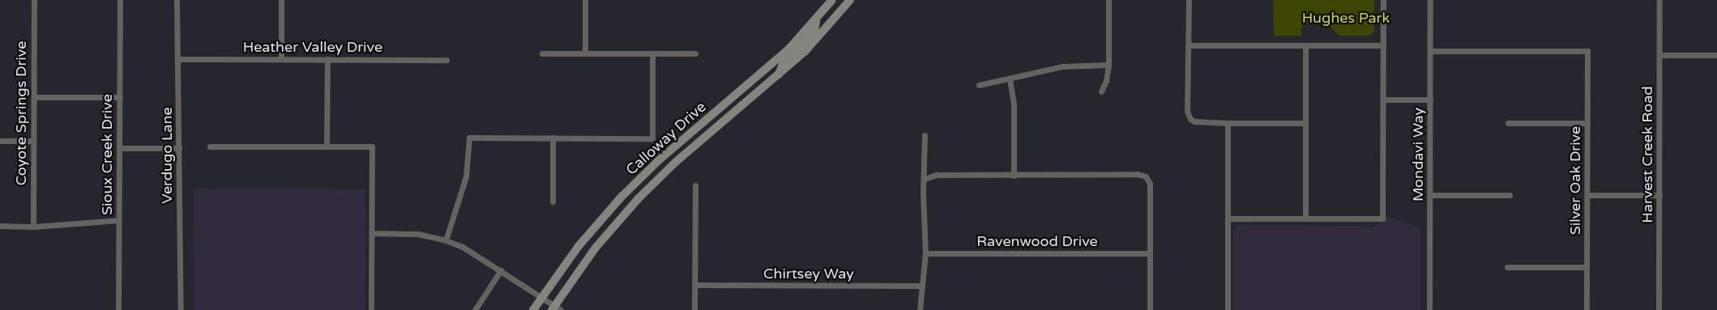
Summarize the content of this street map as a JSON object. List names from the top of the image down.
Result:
{
  "streets": {
    "main road": ["Calloway Drive"],
    "street": [
      "Heather Valley Drive",
      "Coyote Springs Drive",
      "Sioux Creek Drive",
      "Mondavi Way",
      "Harvest Creek Road",
      "Verdugo Lane",
      "Silver Oak Drive",
      "Ravenwood Drive",
      "Chirtsey Way"
    ]
  },
  "crossings": [
    ["Heather Valley Drive", "Verdugo Lane"],
    ["Mondavi Way", "Silver Oak Drive"]
  ],
  "parks": ["Hughes Park"]
}
